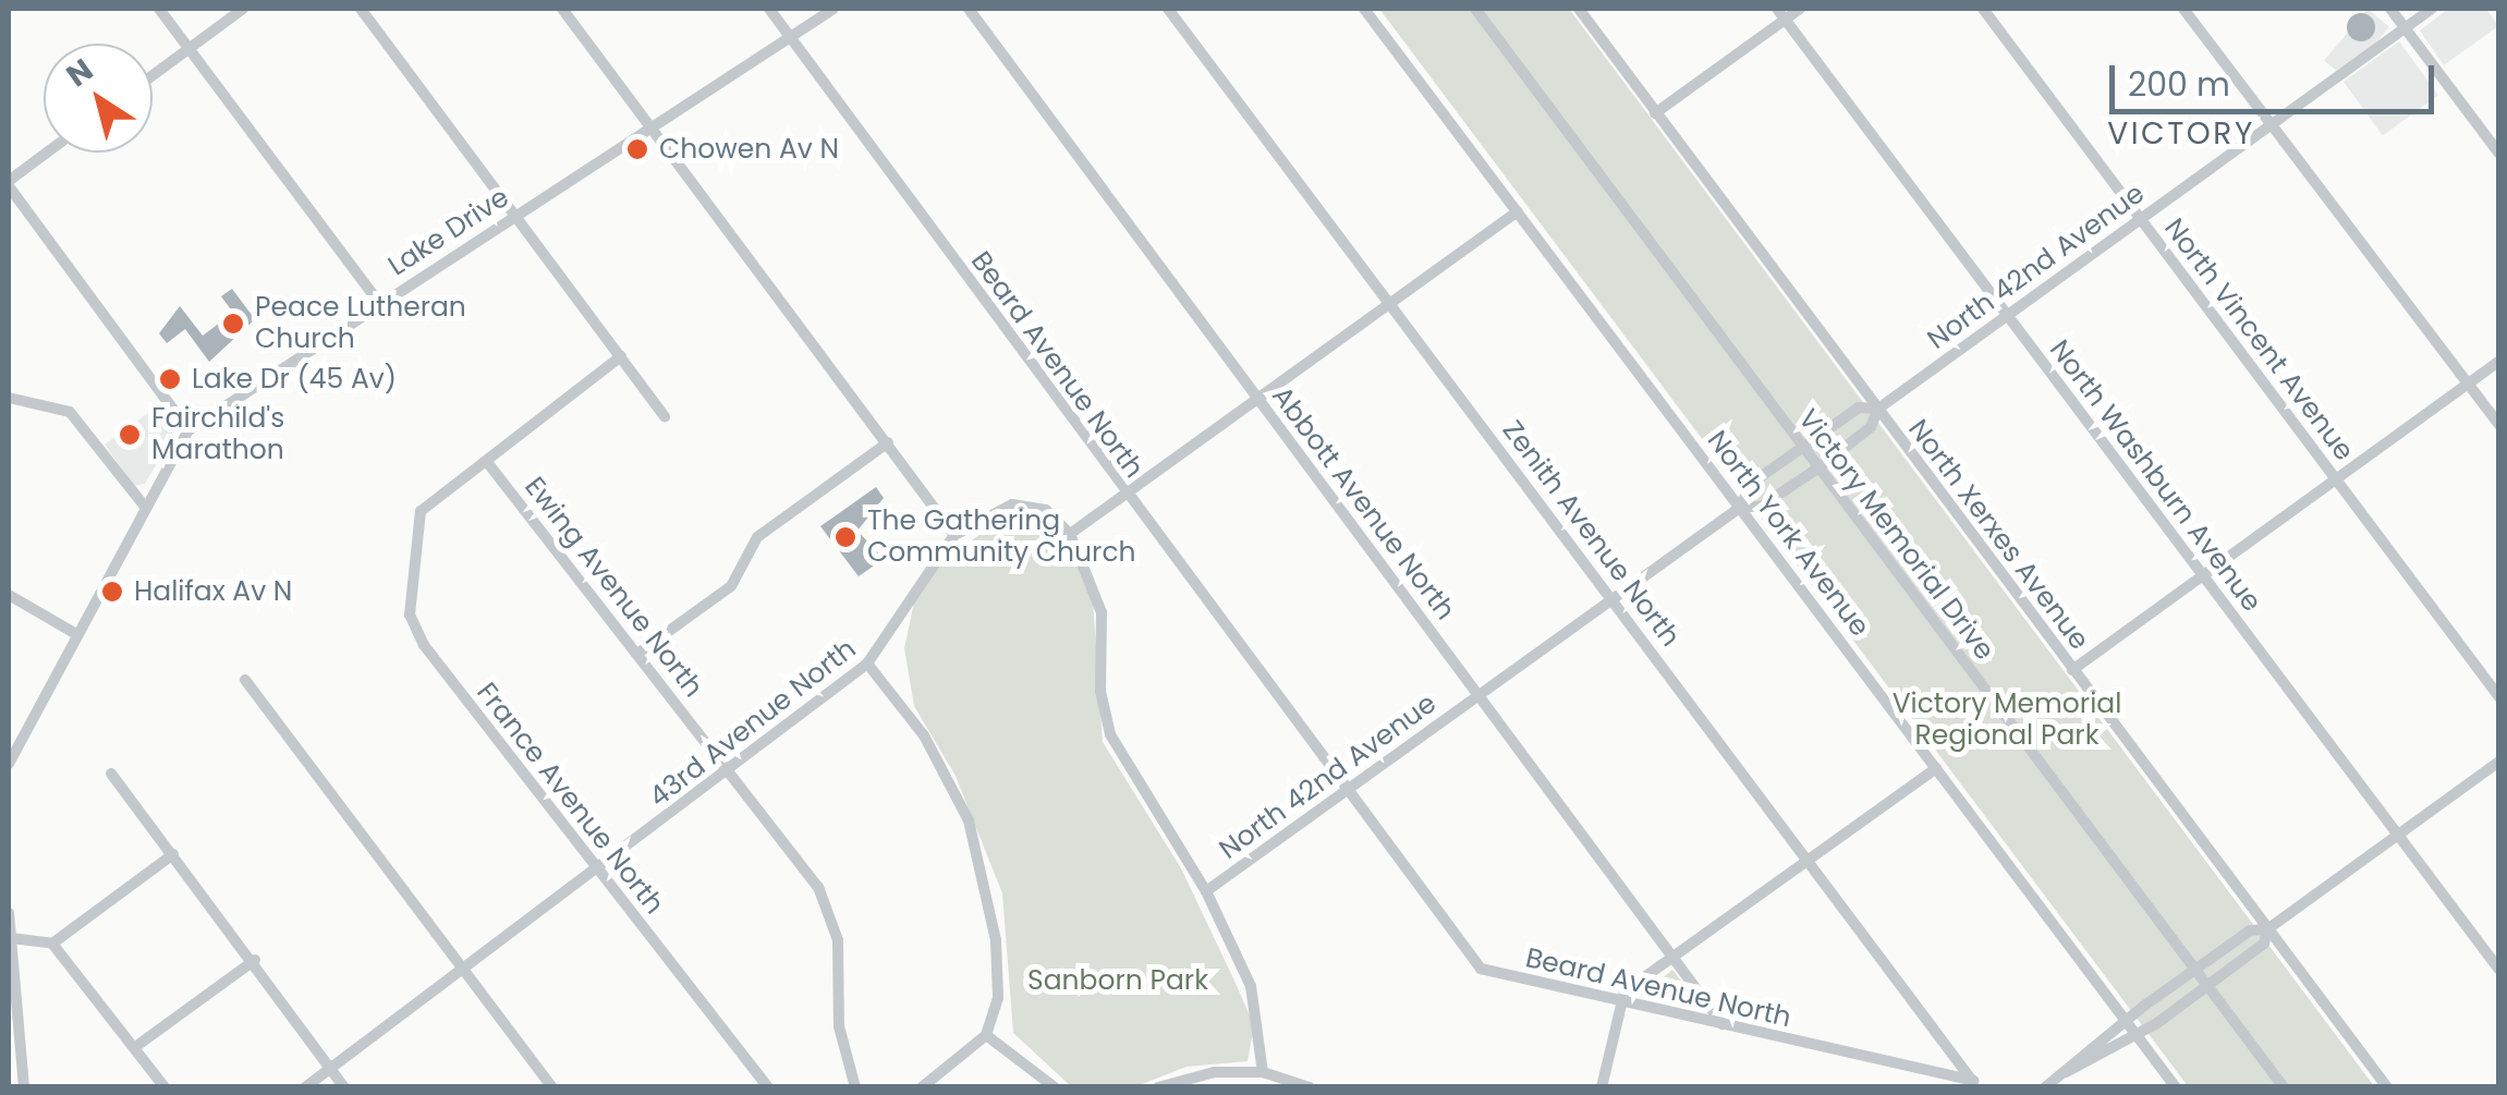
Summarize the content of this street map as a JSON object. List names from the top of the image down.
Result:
{
  "streets": {
    "street": [
      "Lake Drive",
      "North 42nd Avenue",
      "North Vincent Avenue",
      "Beard Avenue North",
      "North Washburn Avenue",
      "Abbott Avenue North",
      "Zenith Avenue North",
      "North York Avenue",
      "Victory Memorial Drive",
      "North Xerxes Avenue",
      "Ewing Avenue North",
      "43rd Avenue North",
      "France Avenue North"
    ]
  },
  "crossings": [
    ["Lake Drive", "Beard Avenue North"],
    ["North 42nd Avenue", "North Vincent Avenue"],
    ["North 42nd Avenue", "Beard Avenue North"],
    ["North 42nd Avenue", "North Washburn Avenue"],
    ["North 42nd Avenue", "Abbott Avenue North"],
    ["North 42nd Avenue", "Zenith Avenue North"],
    ["North 42nd Avenue", "North York Avenue"],
    ["North 42nd Avenue", "Victory Memorial Drive"],
    ["North 42nd Avenue", "North Xerxes Avenue"],
    ["Beard Avenue North", "Abbott Avenue North"],
    ["Beard Avenue North", "Zenith Avenue North"],
    ["Ewing Avenue North", "43rd Avenue North"],
    ["Ewing Avenue North", "France Avenue North"],
    ["43rd Avenue North", "France Avenue North"]
  ],
  "districts": ["VICTORY"],
  "parks": ["Victory Memorial Regional Park", "Sanborn Park"],
  "places": [
    "Chowen Av N",
    "Peace Lutheran Church",
    "Lake Dr (45 Av)",
    "Fairchild's Marathon",
    "The Gathering Community Church",
    "Halifax Av N"
  ],
  "scale_bar": "200 m",
  "north": "top left"
}
